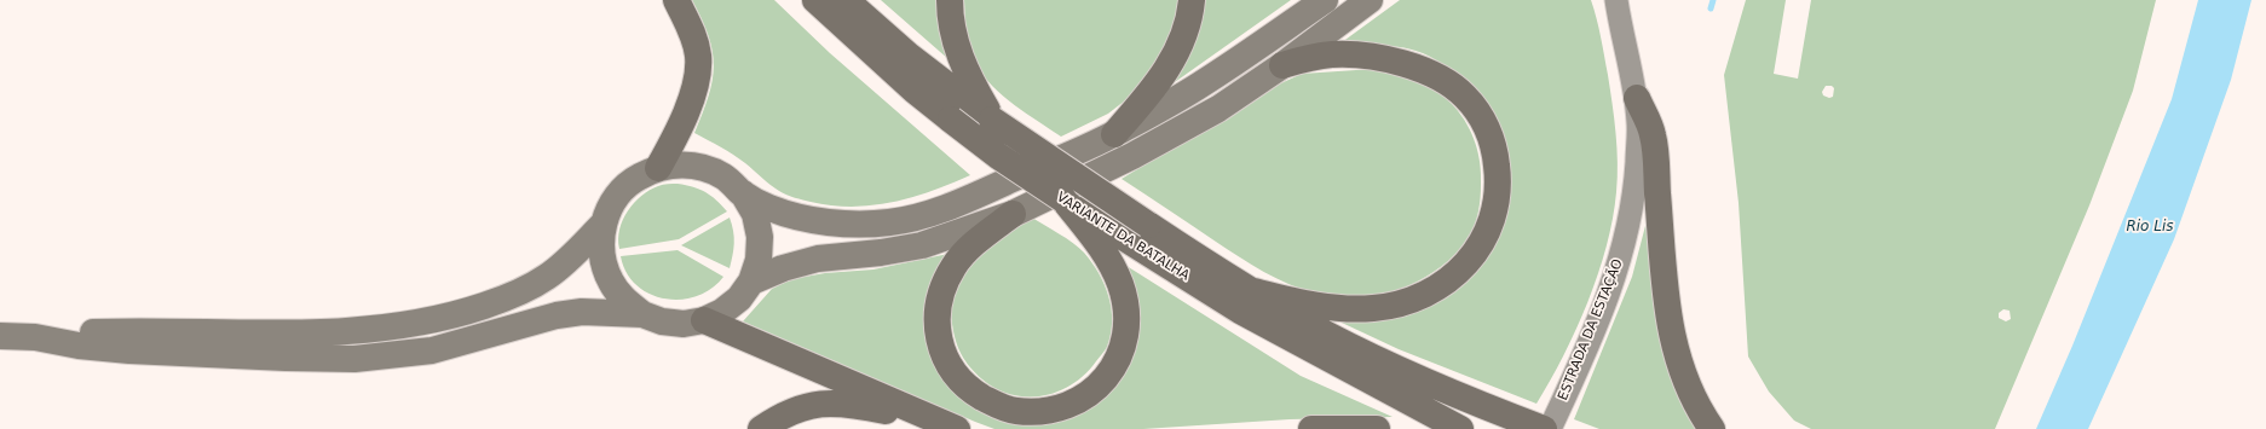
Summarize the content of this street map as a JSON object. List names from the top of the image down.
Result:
{
  "streets": {
    "highway": ["VARIANTE DA BATALHA"],
    "main road": ["ESTRADA DA ESTAÇÃO"]
  },
  "water": ["Rio Lis"]
}
